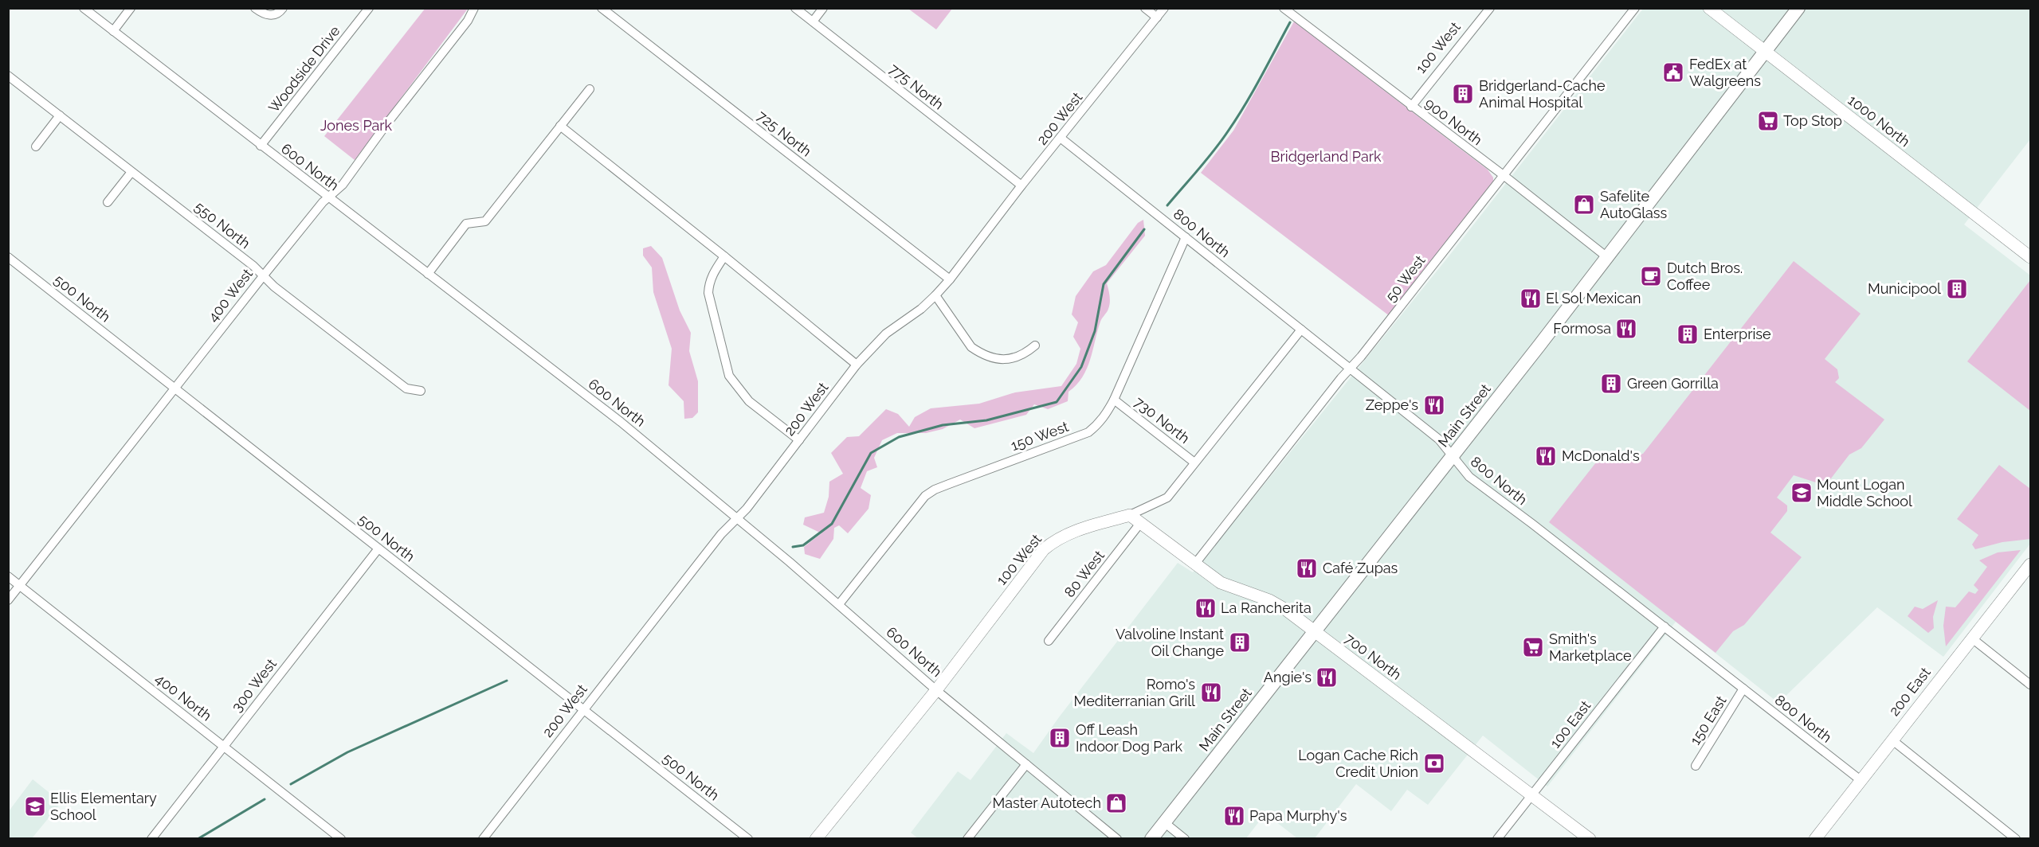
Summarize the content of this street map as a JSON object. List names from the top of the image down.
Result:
{
  "streets": {
    "main road": ["Main Street"],
    "street": [
      "100 West",
      "Woodside Drive",
      "775 North",
      "200 West",
      "1000 North",
      "900 North",
      "725 North",
      "600 North",
      "550 North",
      "800 North",
      "50 West",
      "400 West",
      "500 North",
      "730 North",
      "150 West",
      "80 West",
      "700 North",
      "300 West",
      "200 East",
      "400 North",
      "150 East",
      "100 East"
    ]
  },
  "crossings": [
    ["100 West", "900 North"],
    ["100 West", "600 North"],
    ["100 West", "800 North"],
    ["100 West", "730 North"],
    ["100 West", "700 North"],
    ["Woodside Drive", "600 North"],
    ["775 North", "200 West"],
    ["200 West", "725 North"],
    ["200 West", "600 North"],
    ["200 West", "800 North"],
    ["200 West", "500 North"],
    ["1000 North", "Main Street"],
    ["900 North", "50 West"],
    ["900 North", "Main Street"],
    ["600 North", "400 West"],
    ["600 North", "150 West"],
    ["550 North", "400 West"],
    ["800 North", "50 West"],
    ["800 North", "Main Street"],
    ["800 North", "150 West"],
    ["800 North", "200 East"],
    ["800 North", "150 East"],
    ["800 North", "100 East"],
    ["50 West", "700 North"],
    ["400 West", "500 North"],
    ["400 West", "400 North"],
    ["500 North", "300 West"],
    ["Main Street", "700 North"],
    ["730 North", "150 West"],
    ["80 West", "700 North"],
    ["700 North", "100 East"],
    ["300 West", "400 North"]
  ],
  "parks": ["Jones Park", "Bridgerland Park"],
  "places": {
    "public building": ["FedEx at Walgreens"],
    "building": [
      "Bridgerland-Cache Animal Hospital",
      "Municipool",
      "Enterprise",
      "Green Gorrilla",
      "Valvoline Instant Oil Change",
      "Off Leash Indoor Dog Park"
    ],
    "supermarket": ["Top Stop", "Smith's Marketplace"],
    "shop": ["Safelite AutoGlass", "Master Autotech"],
    "cafe": ["Dutch Bros. Coffee"],
    "restaurant": [
      "El Sol Mexican",
      "Formosa",
      "Zeppe's",
      "McDonald's",
      "Café Zupas",
      "La Rancherita",
      "Angie's",
      "Romo's Mediterranian Grill",
      "Papa Murphy's"
    ],
    "school or university": ["Mount Logan Middle School", "Ellis Elementary School"],
    "bank": ["Logan Cache Rich Credit Union"]
  }
}
